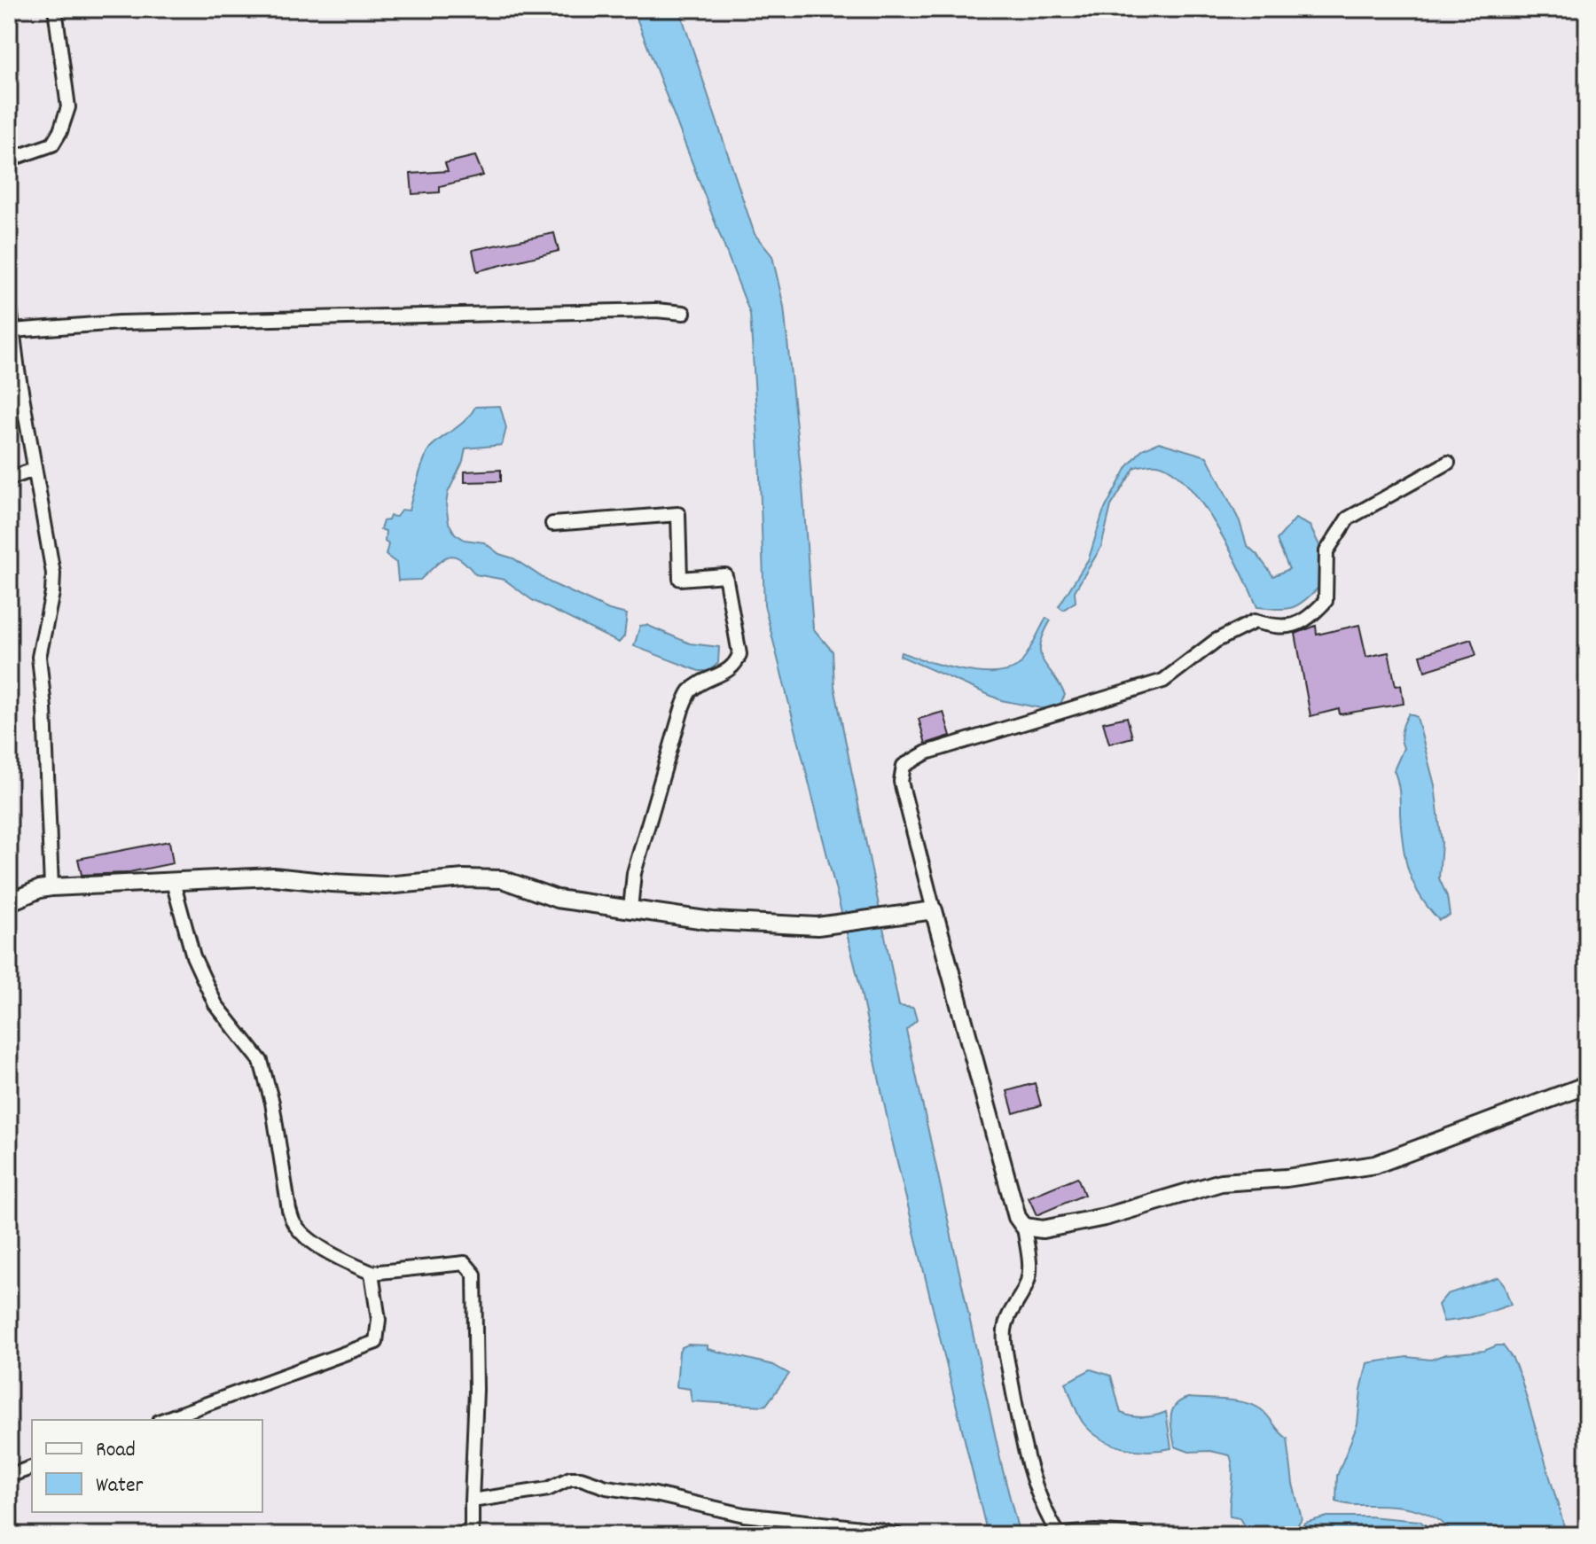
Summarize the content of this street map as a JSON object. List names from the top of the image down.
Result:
{
  "legend": ["Road", "Water"]
}
